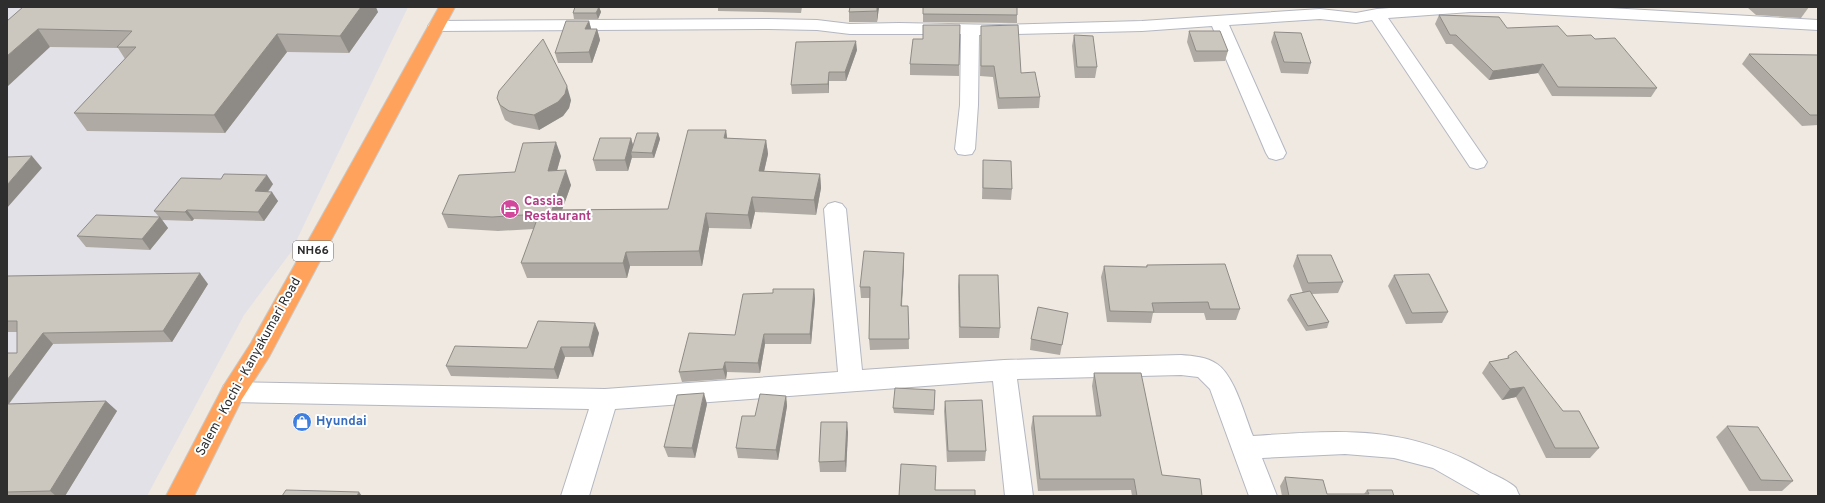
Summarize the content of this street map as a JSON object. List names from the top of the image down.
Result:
{
  "streets": {
    "highway": ["NH66", "Salem - Kochi - Kanyakumari Road"]
  },
  "places": {
    "hotel": ["Cassia Restaurant"],
    "shop": ["Hyundai"]
  }
}
